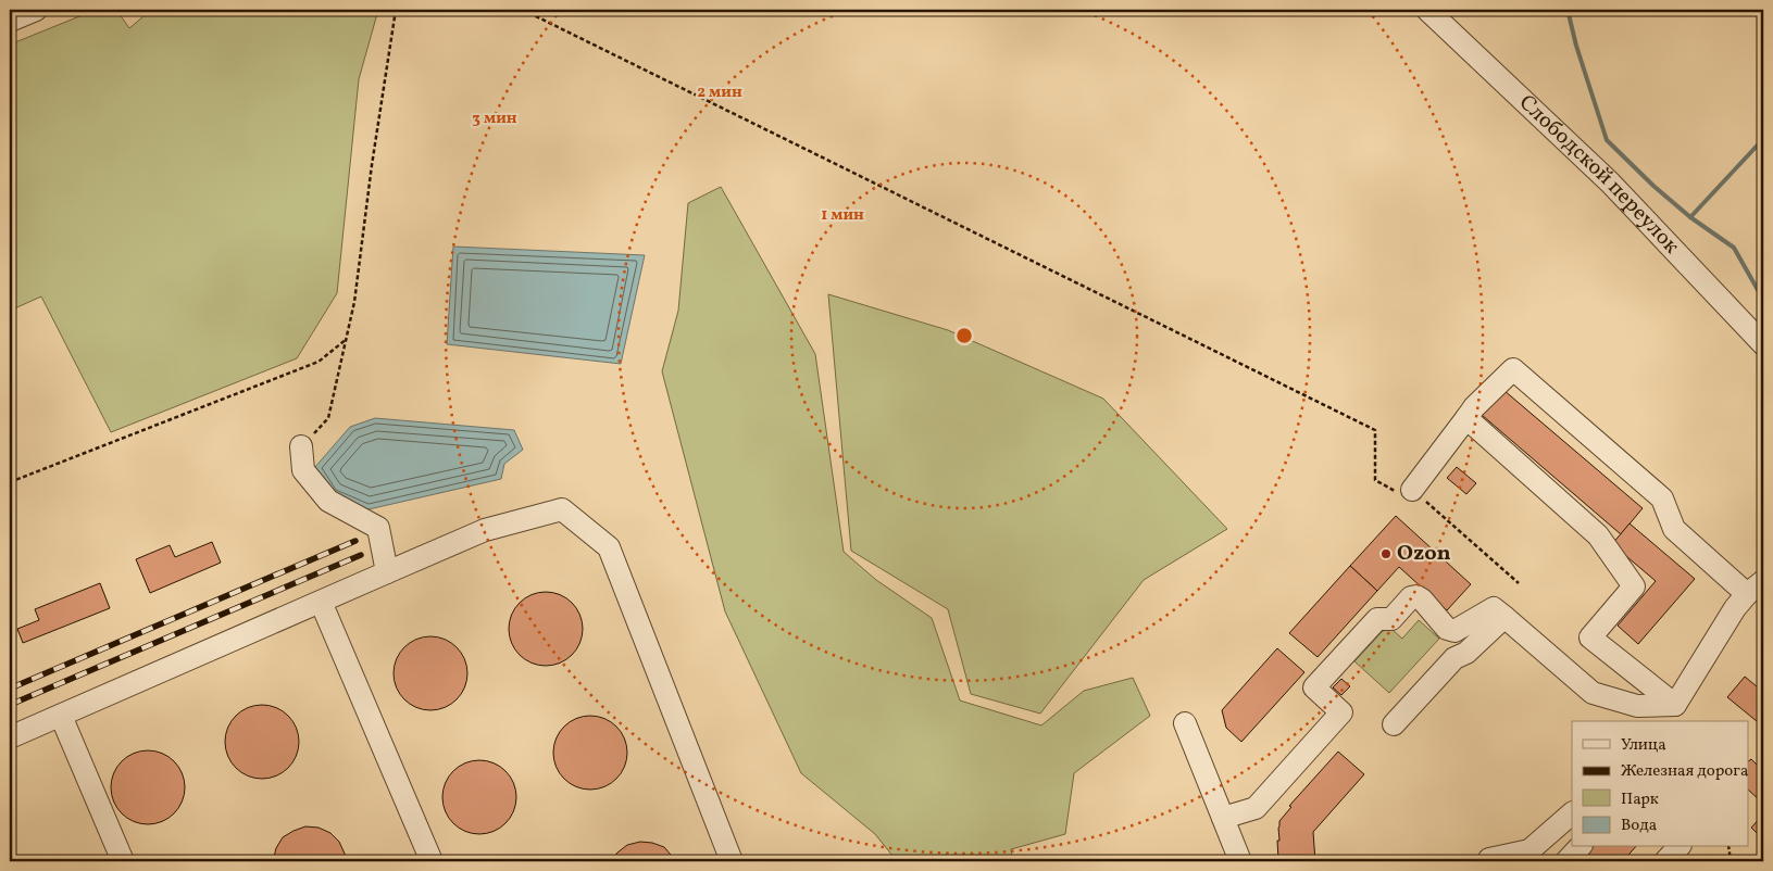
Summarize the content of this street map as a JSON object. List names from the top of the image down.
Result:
{
  "streets": {
    "street": ["Слободской переулок"]
  },
  "places": ["Ozon"],
  "legend": [
    "Улица",
    "Железная дорога",
    "Парк",
    "Вода"
  ],
  "rings": ["2 мин", "3 мин", "1 мин"]
}
